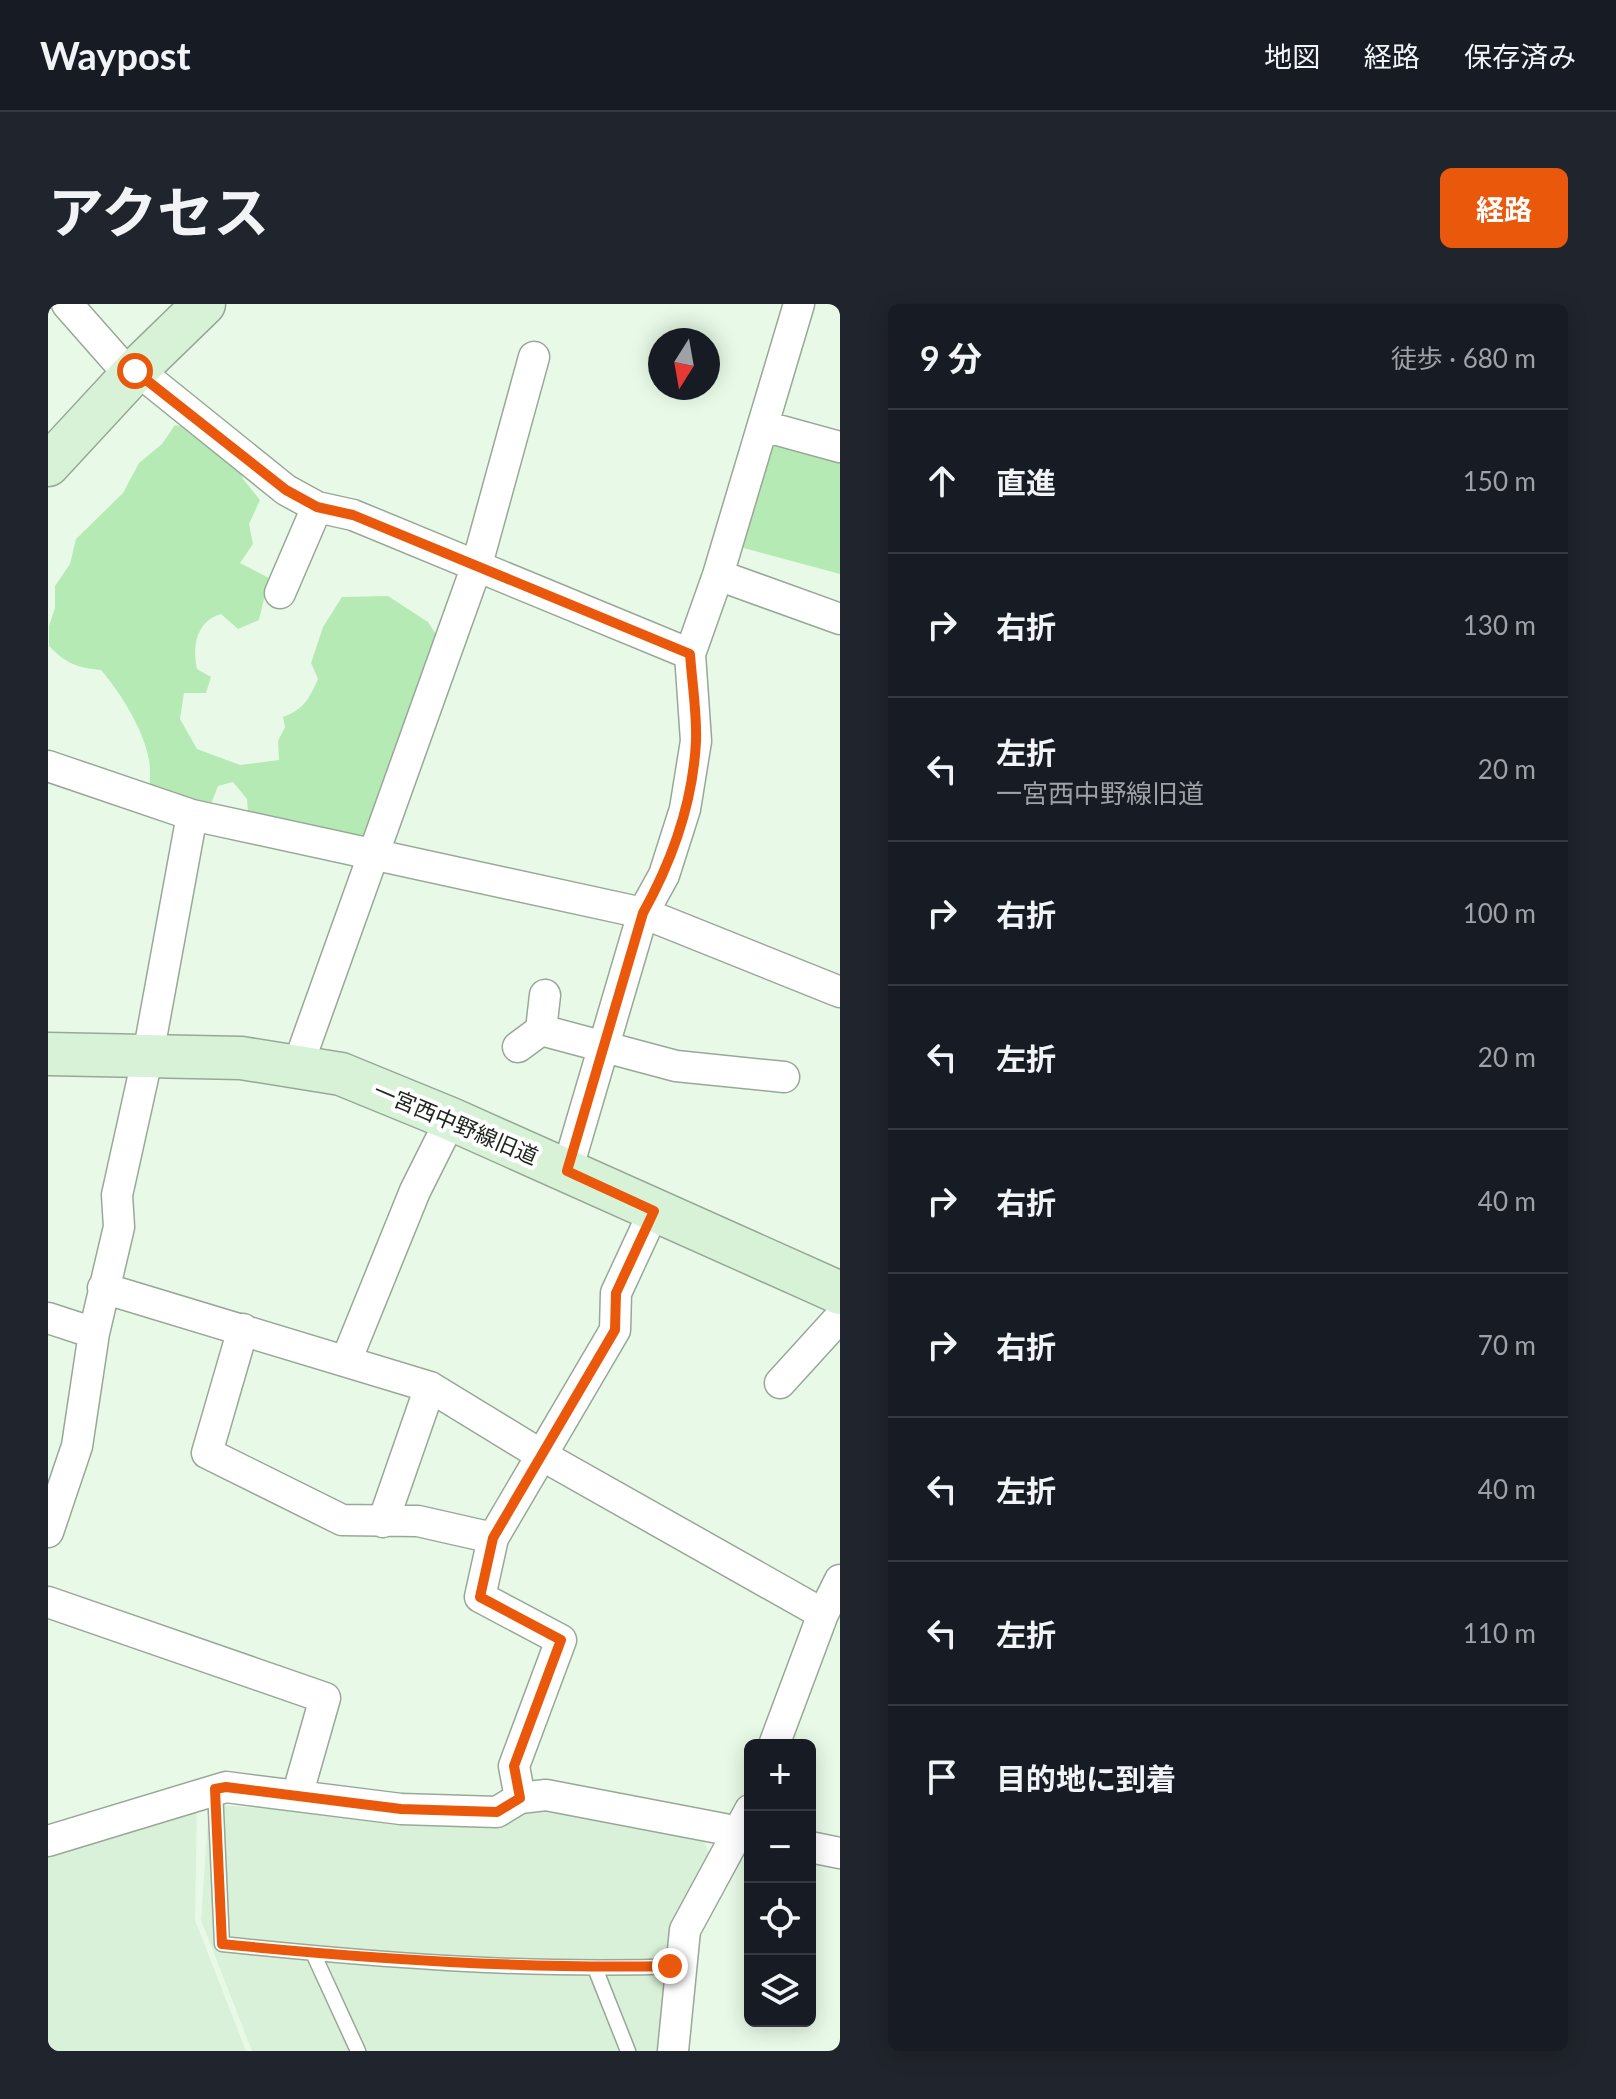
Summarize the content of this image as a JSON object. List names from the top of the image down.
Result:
{
  "streets": {
    "street": ["一宮西中野線旧道"]
  },
  "north": "bottom",
  "page": {
    "header": "Waypost",
    "nav": ["地図", "経路", "保存済み"],
    "title": "アクセス",
    "buttons": "経路",
    "heading": ["9 分", "徒歩 · 680 m"],
    "list": [
      ["直進", "150 m"],
      ["右折", "130 m"],
      ["左折", "一宮西中野線旧道", "20 m"],
      ["右折", "100 m"],
      ["左折", "20 m"],
      ["右折", "40 m"],
      ["右折", "70 m"],
      ["左折", "40 m"],
      ["左折", "110 m"],
      "目的地に到着"
    ],
    "map_buttons": ["+", "−"]
  }
}
